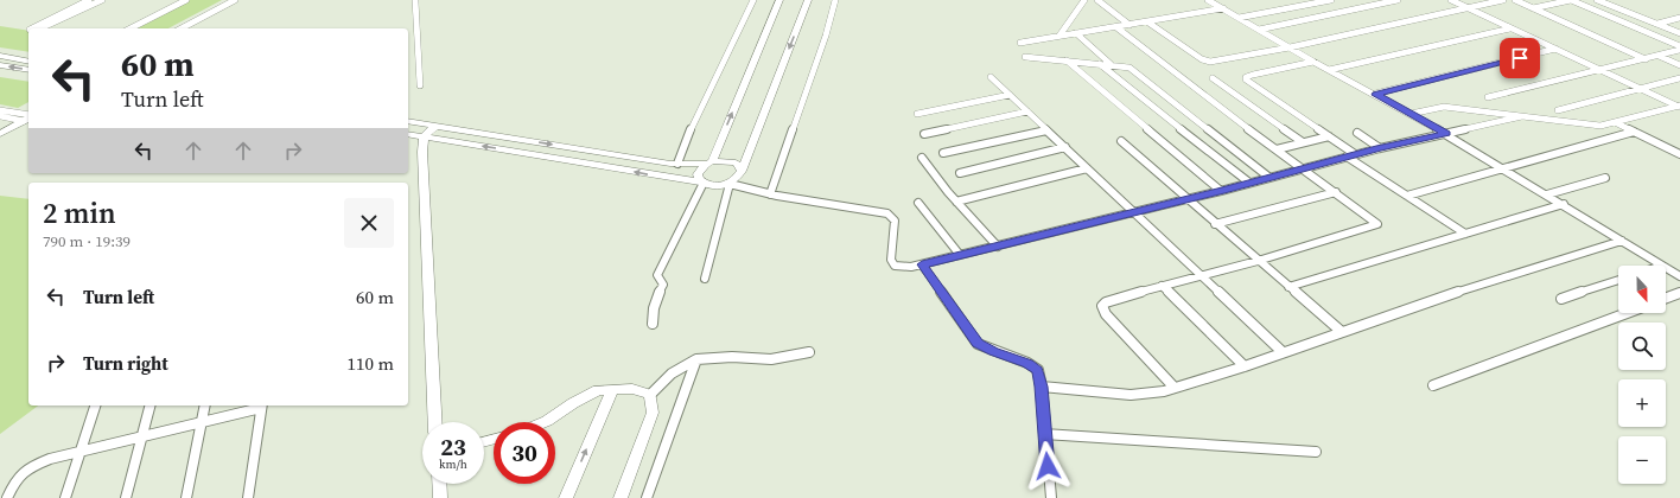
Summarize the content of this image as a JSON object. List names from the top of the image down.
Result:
{
  "north": "bottom",
  "page": {
    "turn": ["60 m", "Turn left"],
    "heading": ["2 min", "790 m · 19:39"],
    "list": [
      {
        "name": "Turn left",
        "value": "60 m"
      },
      {
        "name": "Turn right",
        "value": "110 m"
      }
    ],
    "map_buttons": ["+", "−"],
    "speed": "23 km/h",
    "limit": "30"
  }
}
